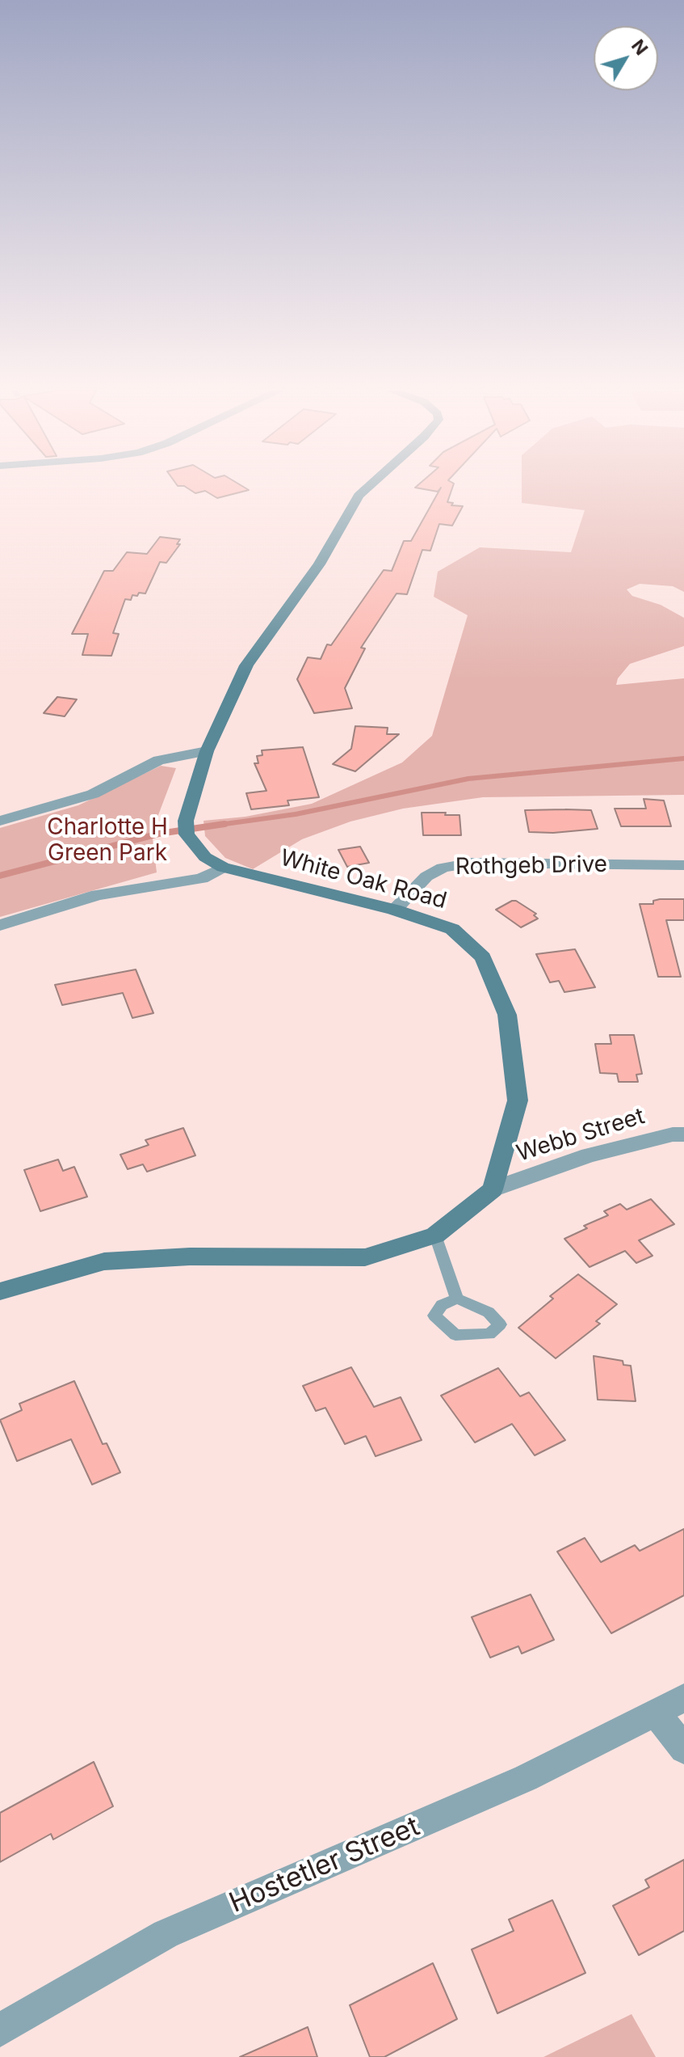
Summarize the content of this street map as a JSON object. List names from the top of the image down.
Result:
{
  "streets": {
    "street": [
      "Rothgeb Drive",
      "White Oak Road",
      "Webb Street",
      "Hostetler Street"
    ]
  },
  "crossings": [
    ["Rothgeb Drive", "White Oak Road"],
    ["White Oak Road", "Webb Street"]
  ],
  "parks": ["Charlotte H Green Park"],
  "north": "top right"
}
